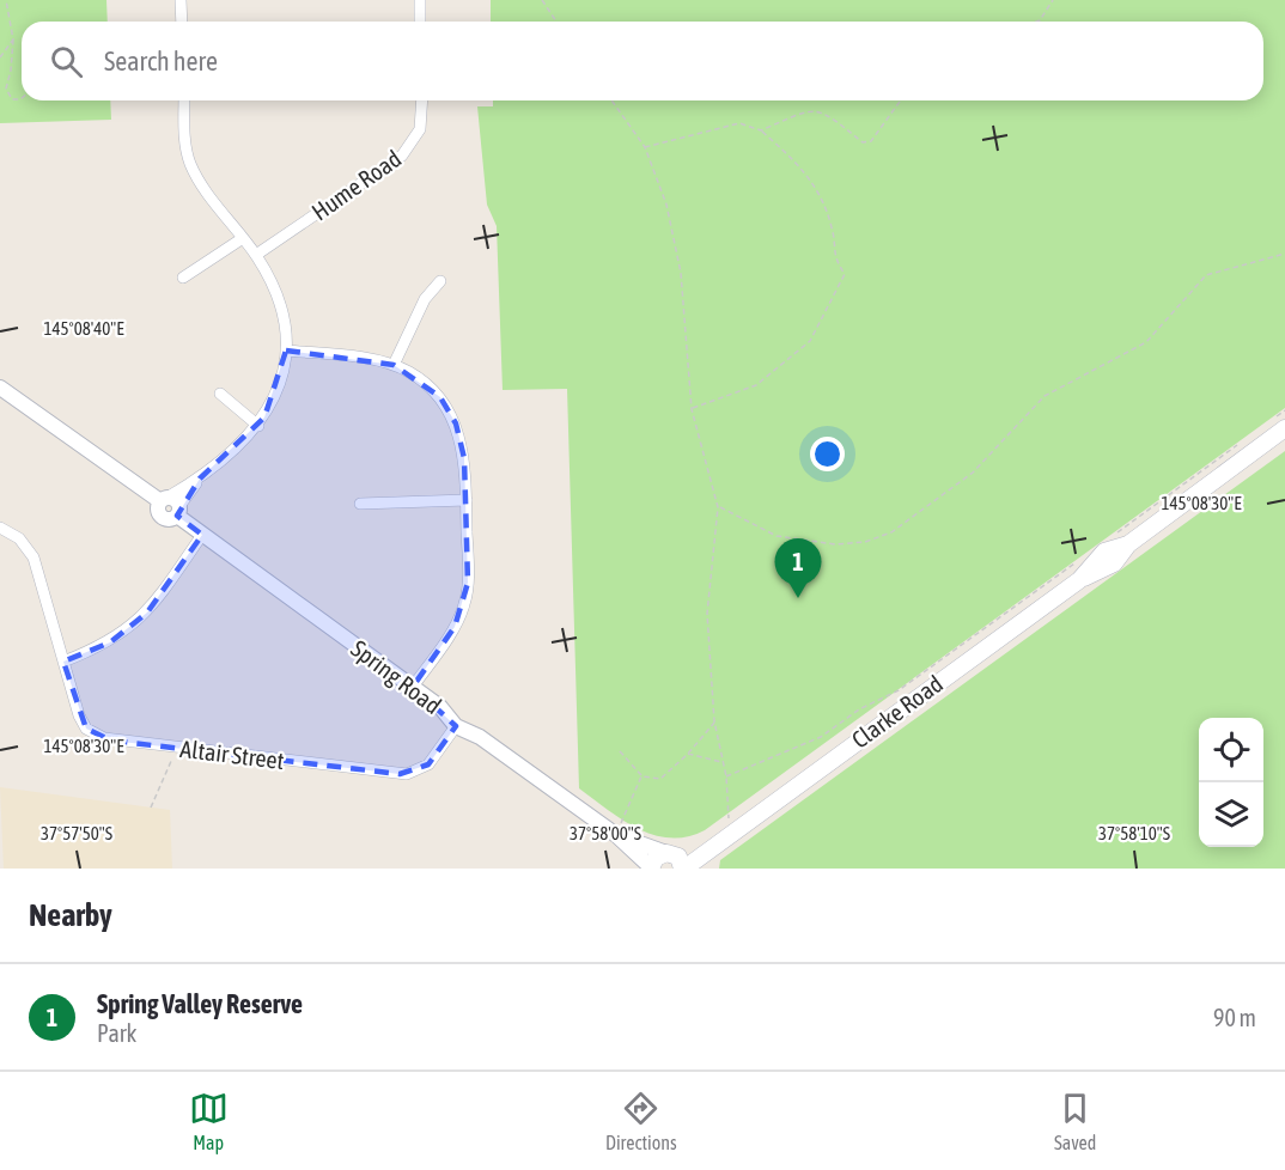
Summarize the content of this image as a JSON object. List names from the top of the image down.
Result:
{
  "streets": {
    "main road": ["Clarke Road"],
    "street": ["Hume Road", "Spring Road", "Altair Street"]
  },
  "crossings": [
    ["Spring Road", "Clarke Road"],
    ["Spring Road", "Altair Street"]
  ],
  "page": {
    "search": "Search here",
    "pins": "1",
    "heading": "Nearby",
    "list": [
      {
        "mark": "1",
        "name": "Spring Valley Reserve",
        "note": "Park",
        "value": "90 m"
      }
    ],
    "nav": ["Map", "Directions", "Saved"]
  },
  "coordinates": [
    "145°08'40\"E",
    "145°08'30\"E",
    "37°57'50\"S",
    "37°58'00\"S",
    "37°58'10\"S"
  ]
}
